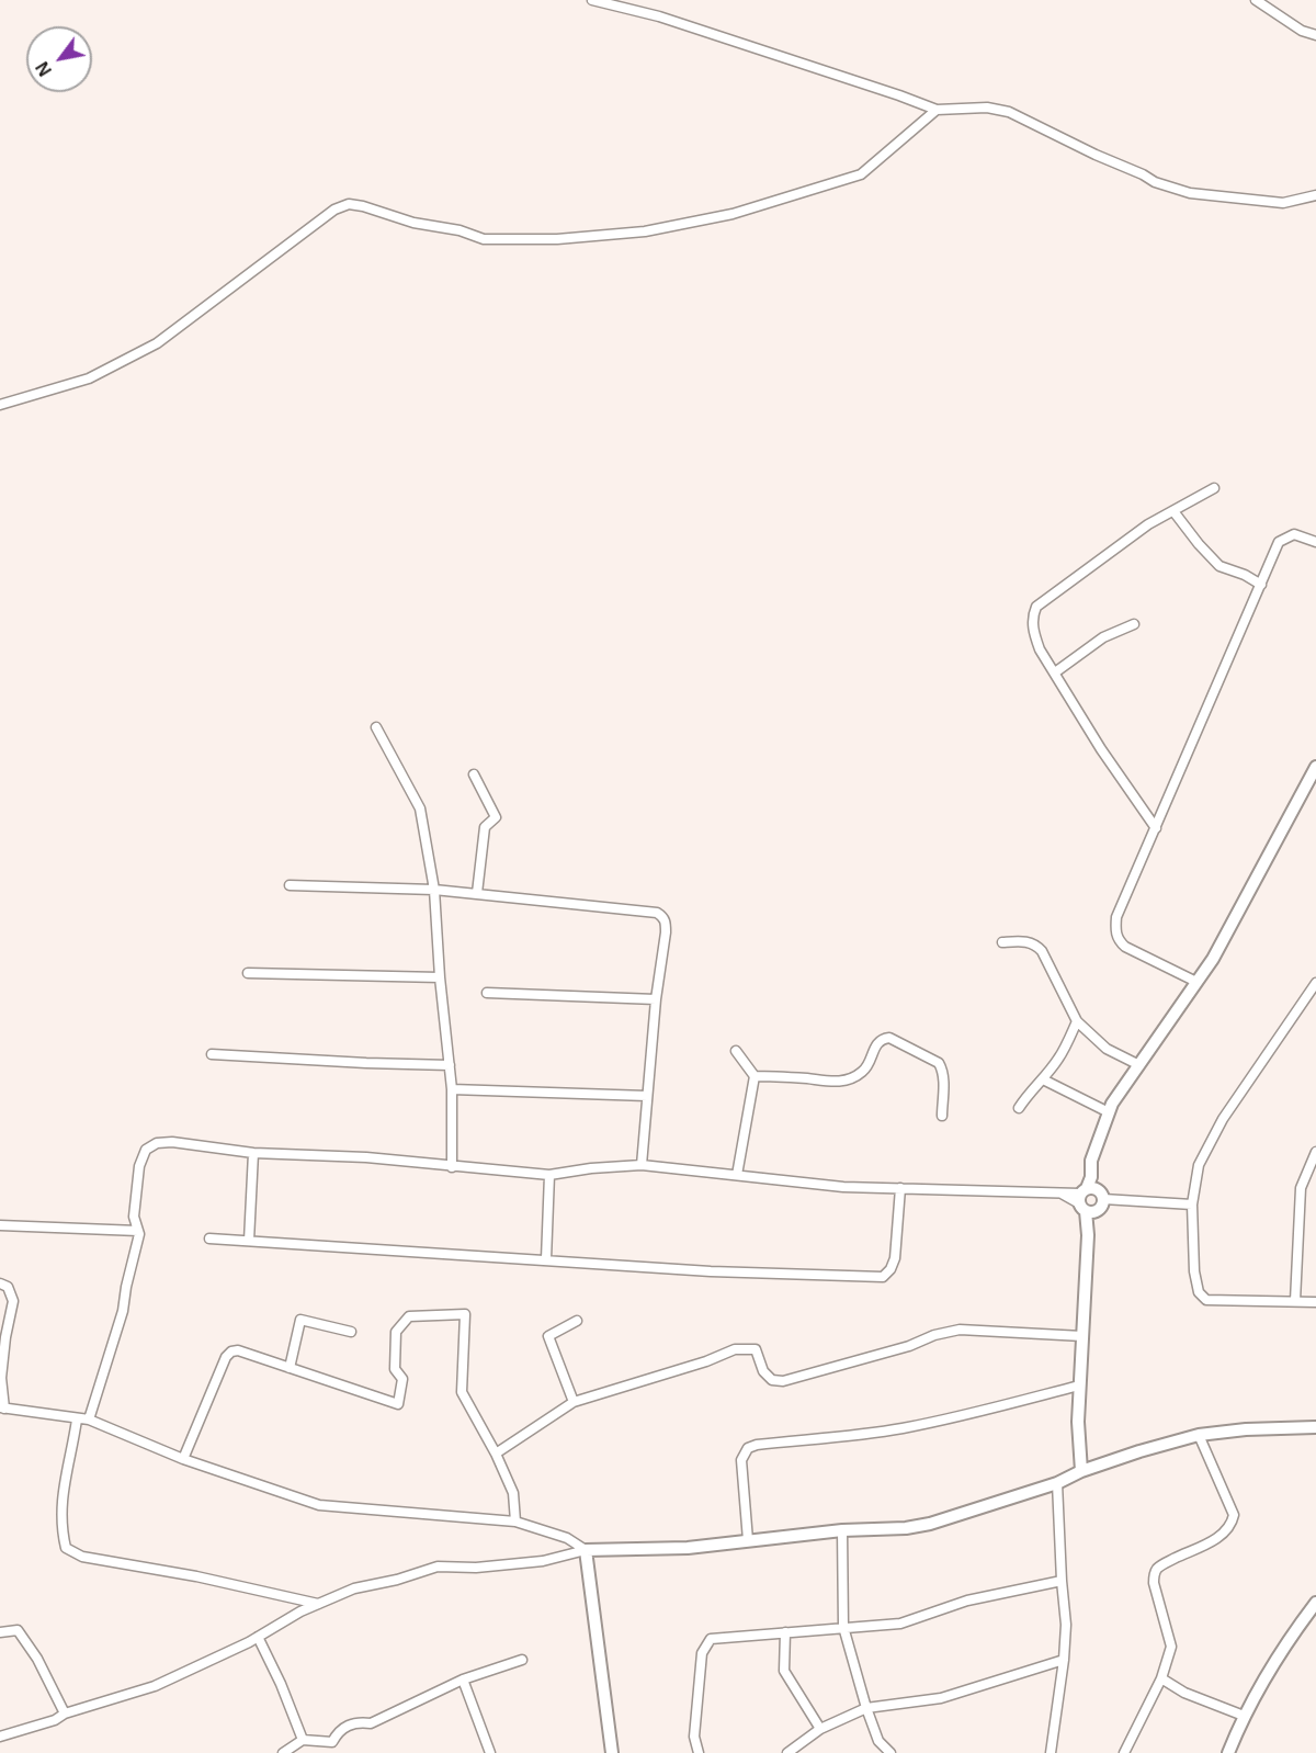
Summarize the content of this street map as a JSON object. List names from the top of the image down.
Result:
{
  "north": "bottom left"
}
